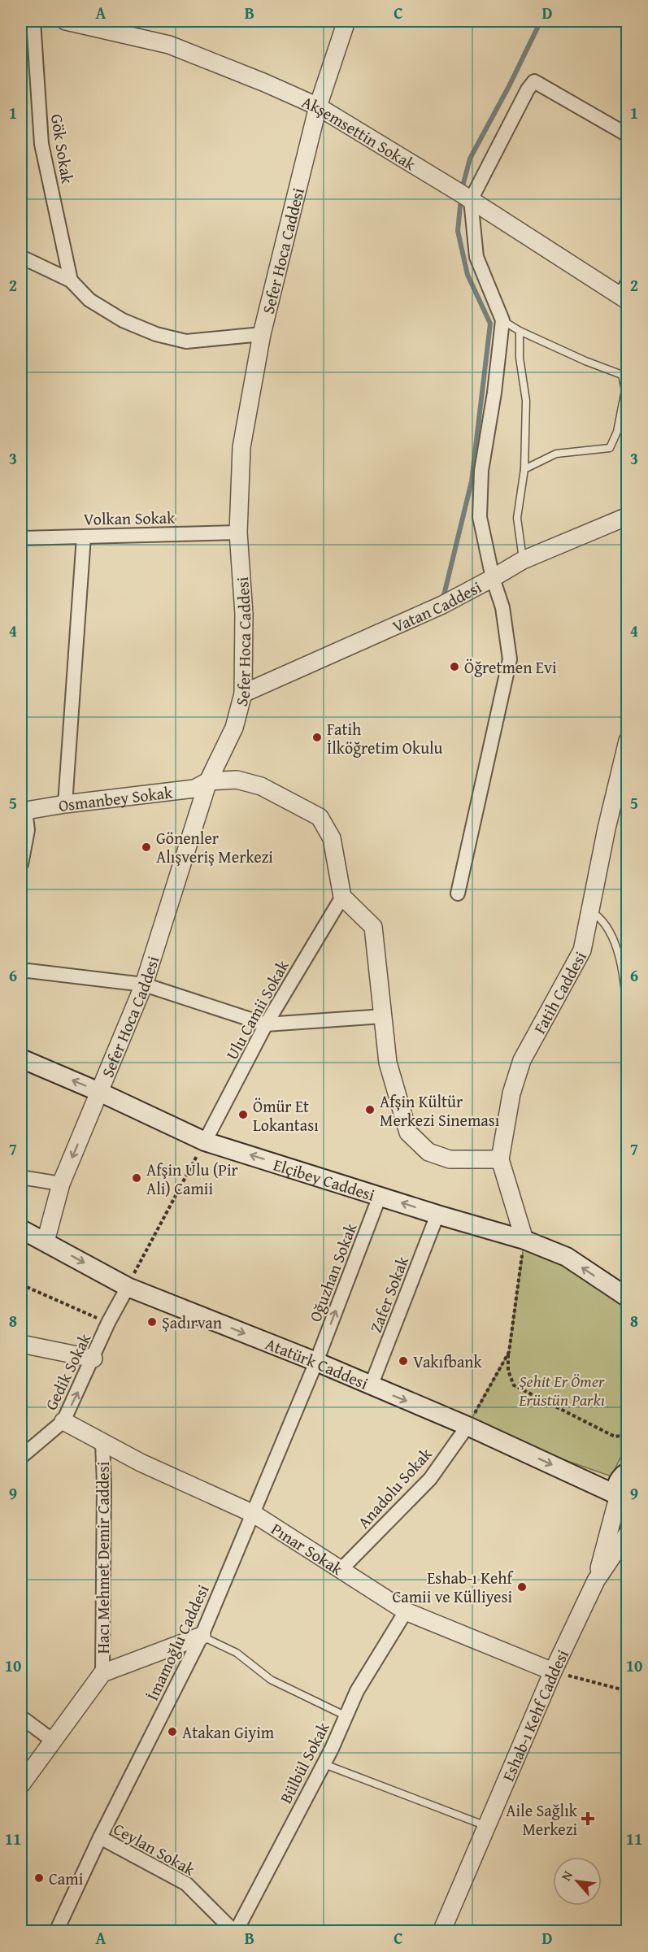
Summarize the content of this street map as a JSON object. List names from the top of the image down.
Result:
{
  "streets": {
    "main road": ["Elçibey Caddesi", "Atatürk Caddesi"],
    "street": [
      "Akşemsettin Sokak",
      "Gök Sokak",
      "Sefer Hoca Caddesi",
      "Volkan Sokak",
      "Vatan Caddesi",
      "Osmanbey Sokak",
      "Fatih Caddesi",
      "Ulu Camii Sokak",
      "Oğuzhan Sokak",
      "Zafer Sokak",
      "Gedik Sokak",
      "Anadolu Sokak",
      "Pınar Sokak",
      "Hacı Mehmet Demir Caddesi",
      "İmamoğlu Caddesi",
      "Eshab-ı Kehf Caddesi",
      "Bülbül Sokak",
      "Ceylan Sokak"
    ]
  },
  "crossings": [
    ["Akşemsettin Sokak", "Sefer Hoca Caddesi"],
    ["Sefer Hoca Caddesi", "Volkan Sokak"],
    ["Sefer Hoca Caddesi", "Vatan Caddesi"],
    ["Sefer Hoca Caddesi", "Osmanbey Sokak"],
    ["Sefer Hoca Caddesi", "Elçibey Caddesi"],
    ["Sefer Hoca Caddesi", "Atatürk Caddesi"],
    ["Osmanbey Sokak", "Ulu Camii Sokak"],
    ["Fatih Caddesi", "Elçibey Caddesi"],
    ["Ulu Camii Sokak", "Elçibey Caddesi"],
    ["Elçibey Caddesi", "Oğuzhan Sokak"],
    ["Elçibey Caddesi", "Zafer Sokak"],
    ["Oğuzhan Sokak", "Atatürk Caddesi"],
    ["Oğuzhan Sokak", "İmamoğlu Caddesi"],
    ["Zafer Sokak", "Atatürk Caddesi"],
    ["Atatürk Caddesi", "Gedik Sokak"],
    ["Atatürk Caddesi", "Anadolu Sokak"],
    ["Atatürk Caddesi", "İmamoğlu Caddesi"],
    ["Gedik Sokak", "Pınar Sokak"],
    ["Anadolu Sokak", "Pınar Sokak"],
    ["Pınar Sokak", "Hacı Mehmet Demir Caddesi"],
    ["Pınar Sokak", "İmamoğlu Caddesi"],
    ["Pınar Sokak", "Eshab-ı Kehf Caddesi"],
    ["Pınar Sokak", "Bülbül Sokak"],
    ["Hacı Mehmet Demir Caddesi", "İmamoğlu Caddesi"],
    ["İmamoğlu Caddesi", "Ceylan Sokak"],
    ["Bülbül Sokak", "Ceylan Sokak"]
  ],
  "one_way": ["Elçibey Caddesi", "Oğuzhan Sokak", "Atatürk Caddesi"],
  "parks": ["Şehit Er Ömer Erüstün Parkı"],
  "places": {
    "other": [
      "Öğretmen Evi",
      "Fatih İlköğretim Okulu",
      "Gönenler Alışveriş Merkezi",
      "Afşin Kültür Merkezi Sineması",
      "Ömür Et Lokantası",
      "Afşin Ulu (Pir Ali) Camii",
      "Şadırvan",
      "Vakıfbank",
      "Eshab-ı Kehf Camii ve Külliyesi",
      "Atakan Giyim",
      "Cami"
    ],
    "health": ["Aile Sağlık Merkezi"]
  },
  "north": "top left",
  "grid": {
    "columns": [
      "A",
      "B",
      "C",
      "D"
    ],
    "rows": [
      "1",
      "2",
      "3",
      "4",
      "5",
      "6",
      "7",
      "8",
      "9",
      "10",
      "11"
    ]
  }
}
